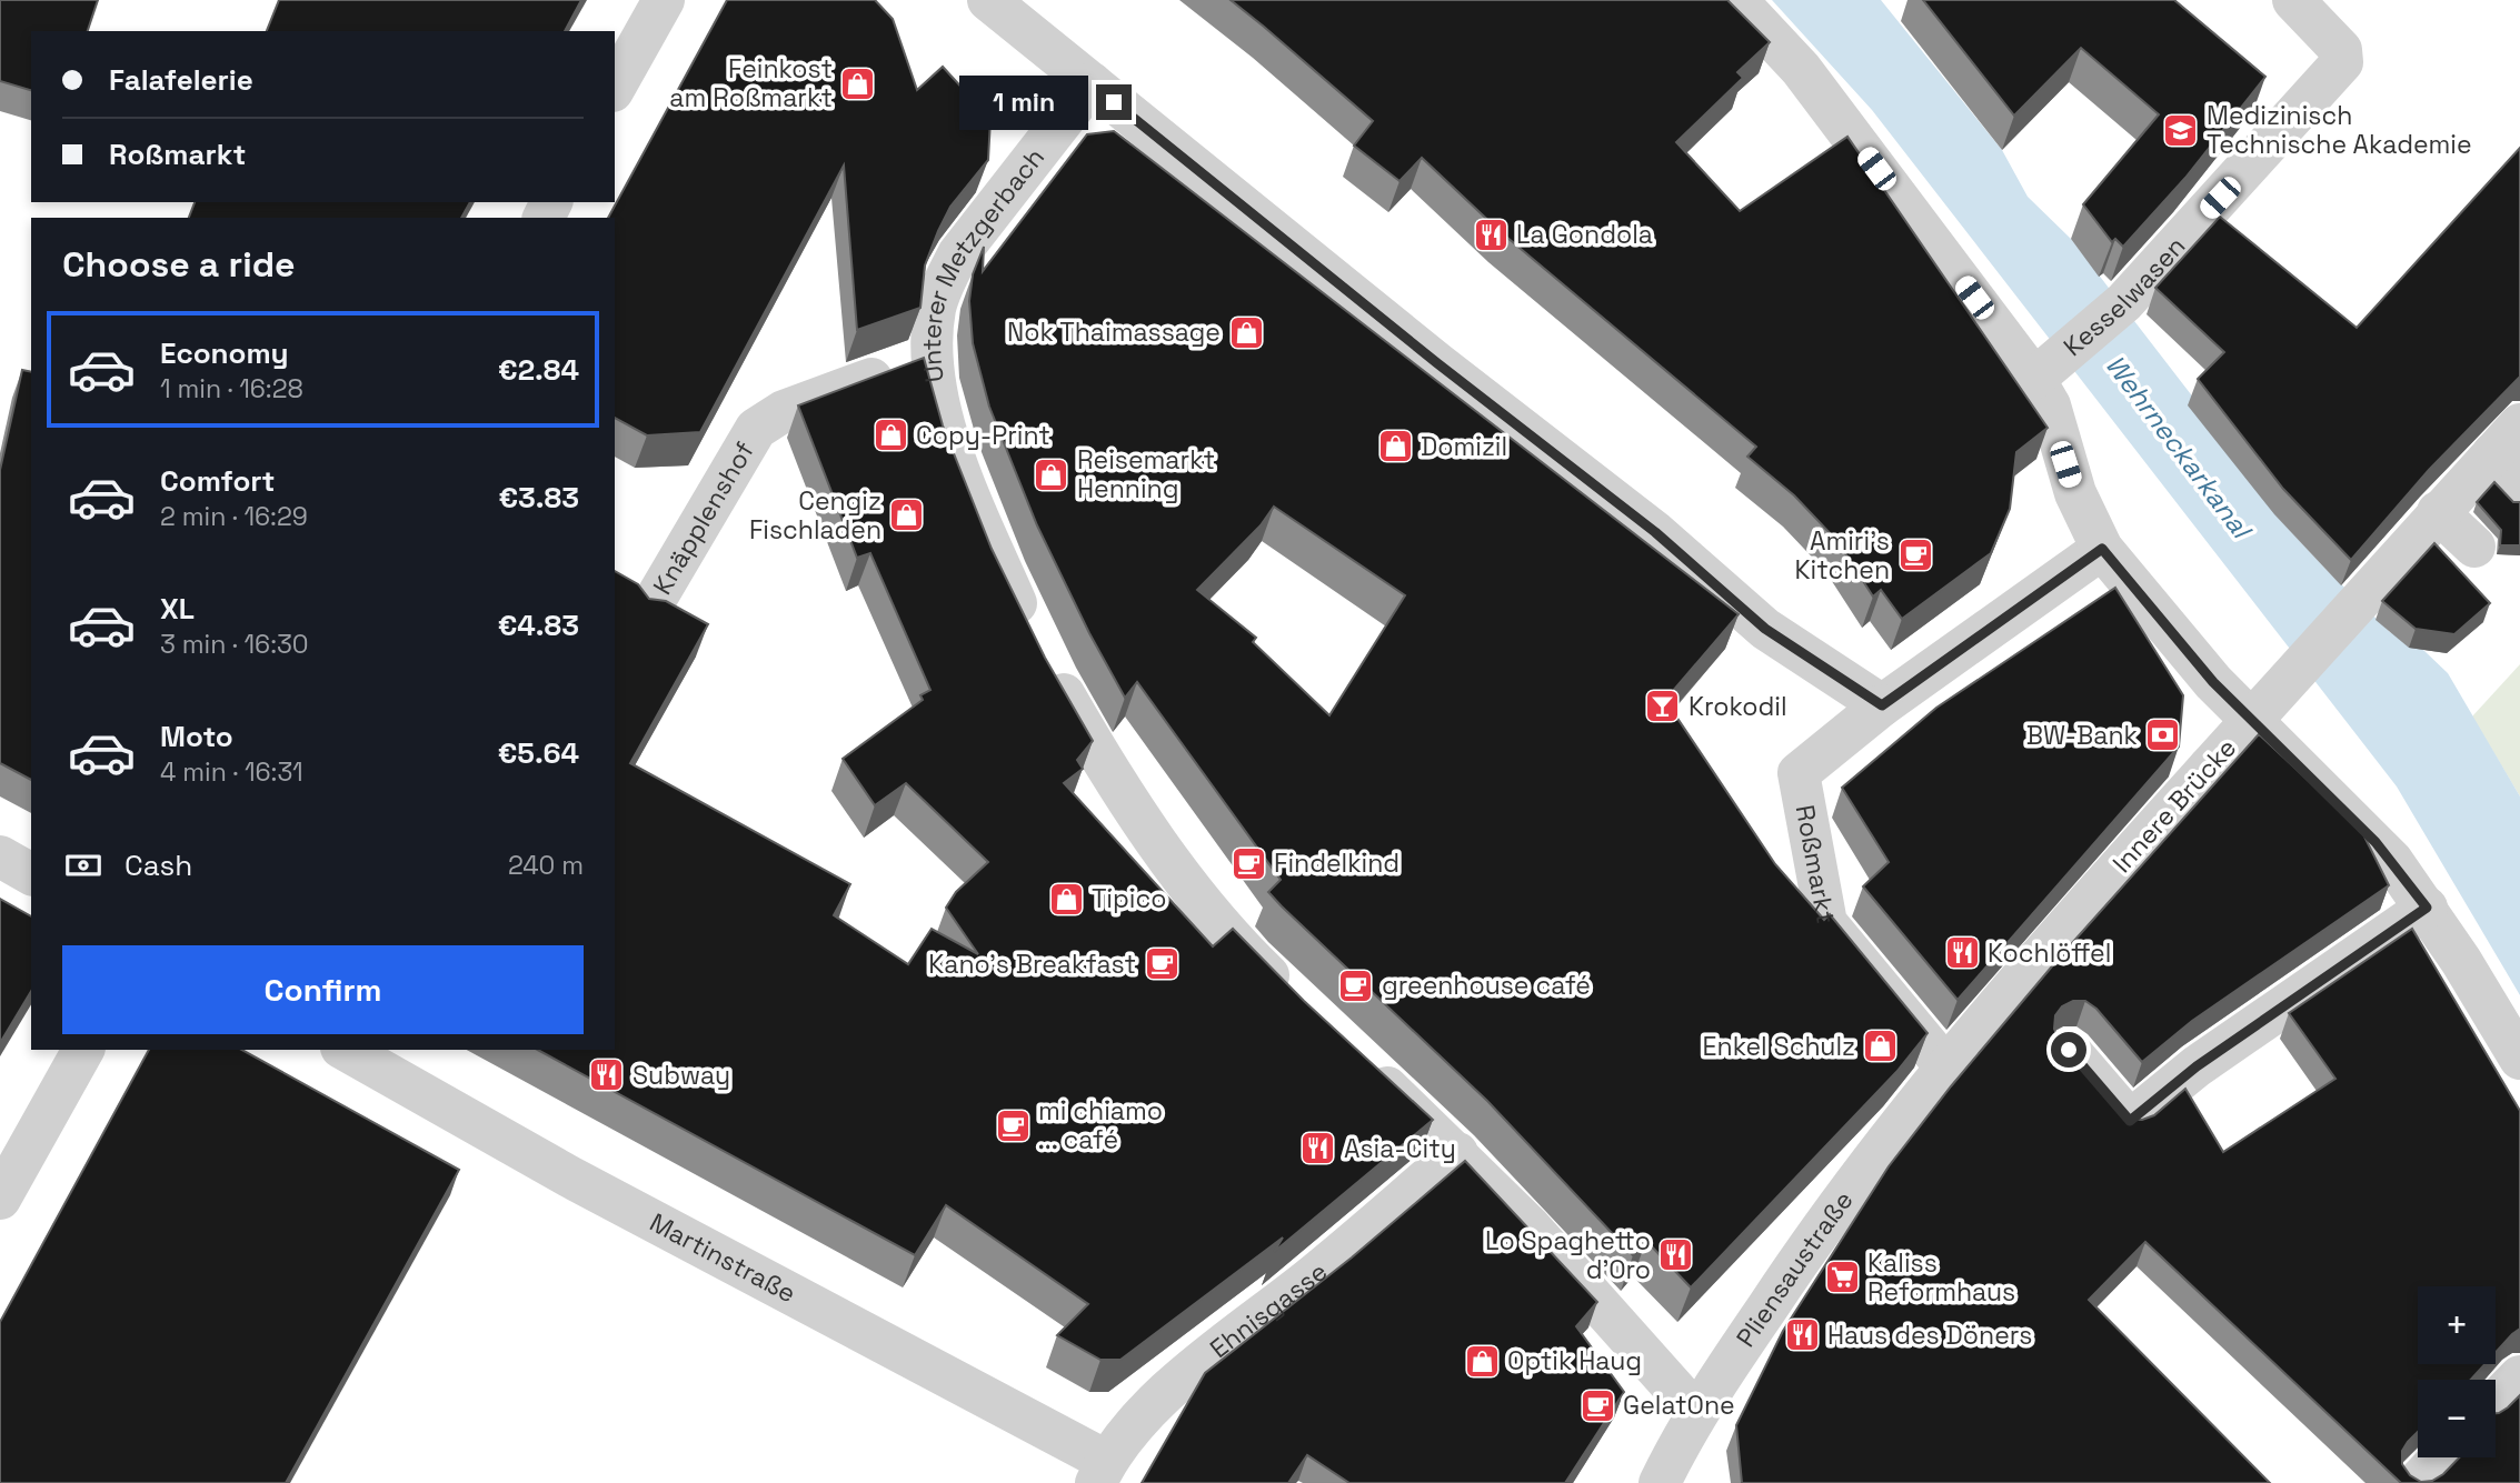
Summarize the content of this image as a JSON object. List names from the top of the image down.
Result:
{
  "streets": {
    "street": [
      "Unterer Metzgerbach",
      "Kesselwasen",
      "Knäpplenshof",
      "Innere Brücke",
      "Roßmarkt",
      "Martinstraße",
      "Pliensaustraße",
      "Ehnisgasse"
    ]
  },
  "crossings": [
    ["Unterer Metzgerbach", "Knäpplenshof"],
    ["Innere Brücke", "Roßmarkt"],
    ["Innere Brücke", "Pliensaustraße"],
    ["Roßmarkt", "Pliensaustraße"],
    ["Martinstraße", "Ehnisgasse"]
  ],
  "water": ["Wehrneckarkanal"],
  "places": {
    "shop": [
      "Feinkost am Roßmarkt",
      "Nok Thaimassage",
      "Copy-Print",
      "Domizil",
      "Reisemarkt Henning",
      "Cengiz Fischladen",
      "Tipico",
      "Enkel Schulz",
      "Optik Haug"
    ],
    "school or university": ["Medizinisch Technische Akademie"],
    "restaurant": [
      "La Gondola",
      "Kochlöffel",
      "Subway",
      "Asia-City",
      "Lo Spaghetto d'Oro",
      "Haus des Döners"
    ],
    "cafe": [
      "Amiri's Kitchen",
      "Findelkind",
      "Kano's Breakfast",
      "greenhouse café",
      "mi chiamo ... café",
      "GelatOne"
    ],
    "bar": ["Krokodil"],
    "bank": ["BW-Bank"],
    "supermarket": ["Kaliss Reformhaus"]
  },
  "page": {
    "banner": ["Falafelerie", "Roßmarkt"],
    "bubble": "1 min",
    "heading": "Choose a ride",
    "list": [
      {
        "name": "Economy",
        "note": "1 min · 16:28",
        "value": "€2.84"
      },
      {
        "name": "Comfort",
        "note": "2 min · 16:29",
        "value": "€3.83"
      },
      {
        "name": "XL",
        "note": "3 min · 16:30",
        "value": "€4.83"
      },
      {
        "name": "Moto",
        "note": "4 min · 16:31",
        "value": "€5.64"
      }
    ],
    "pay": ["Cash", "240 m"],
    "buttons": "Confirm",
    "map_buttons": ["+", "−"]
  }
}
